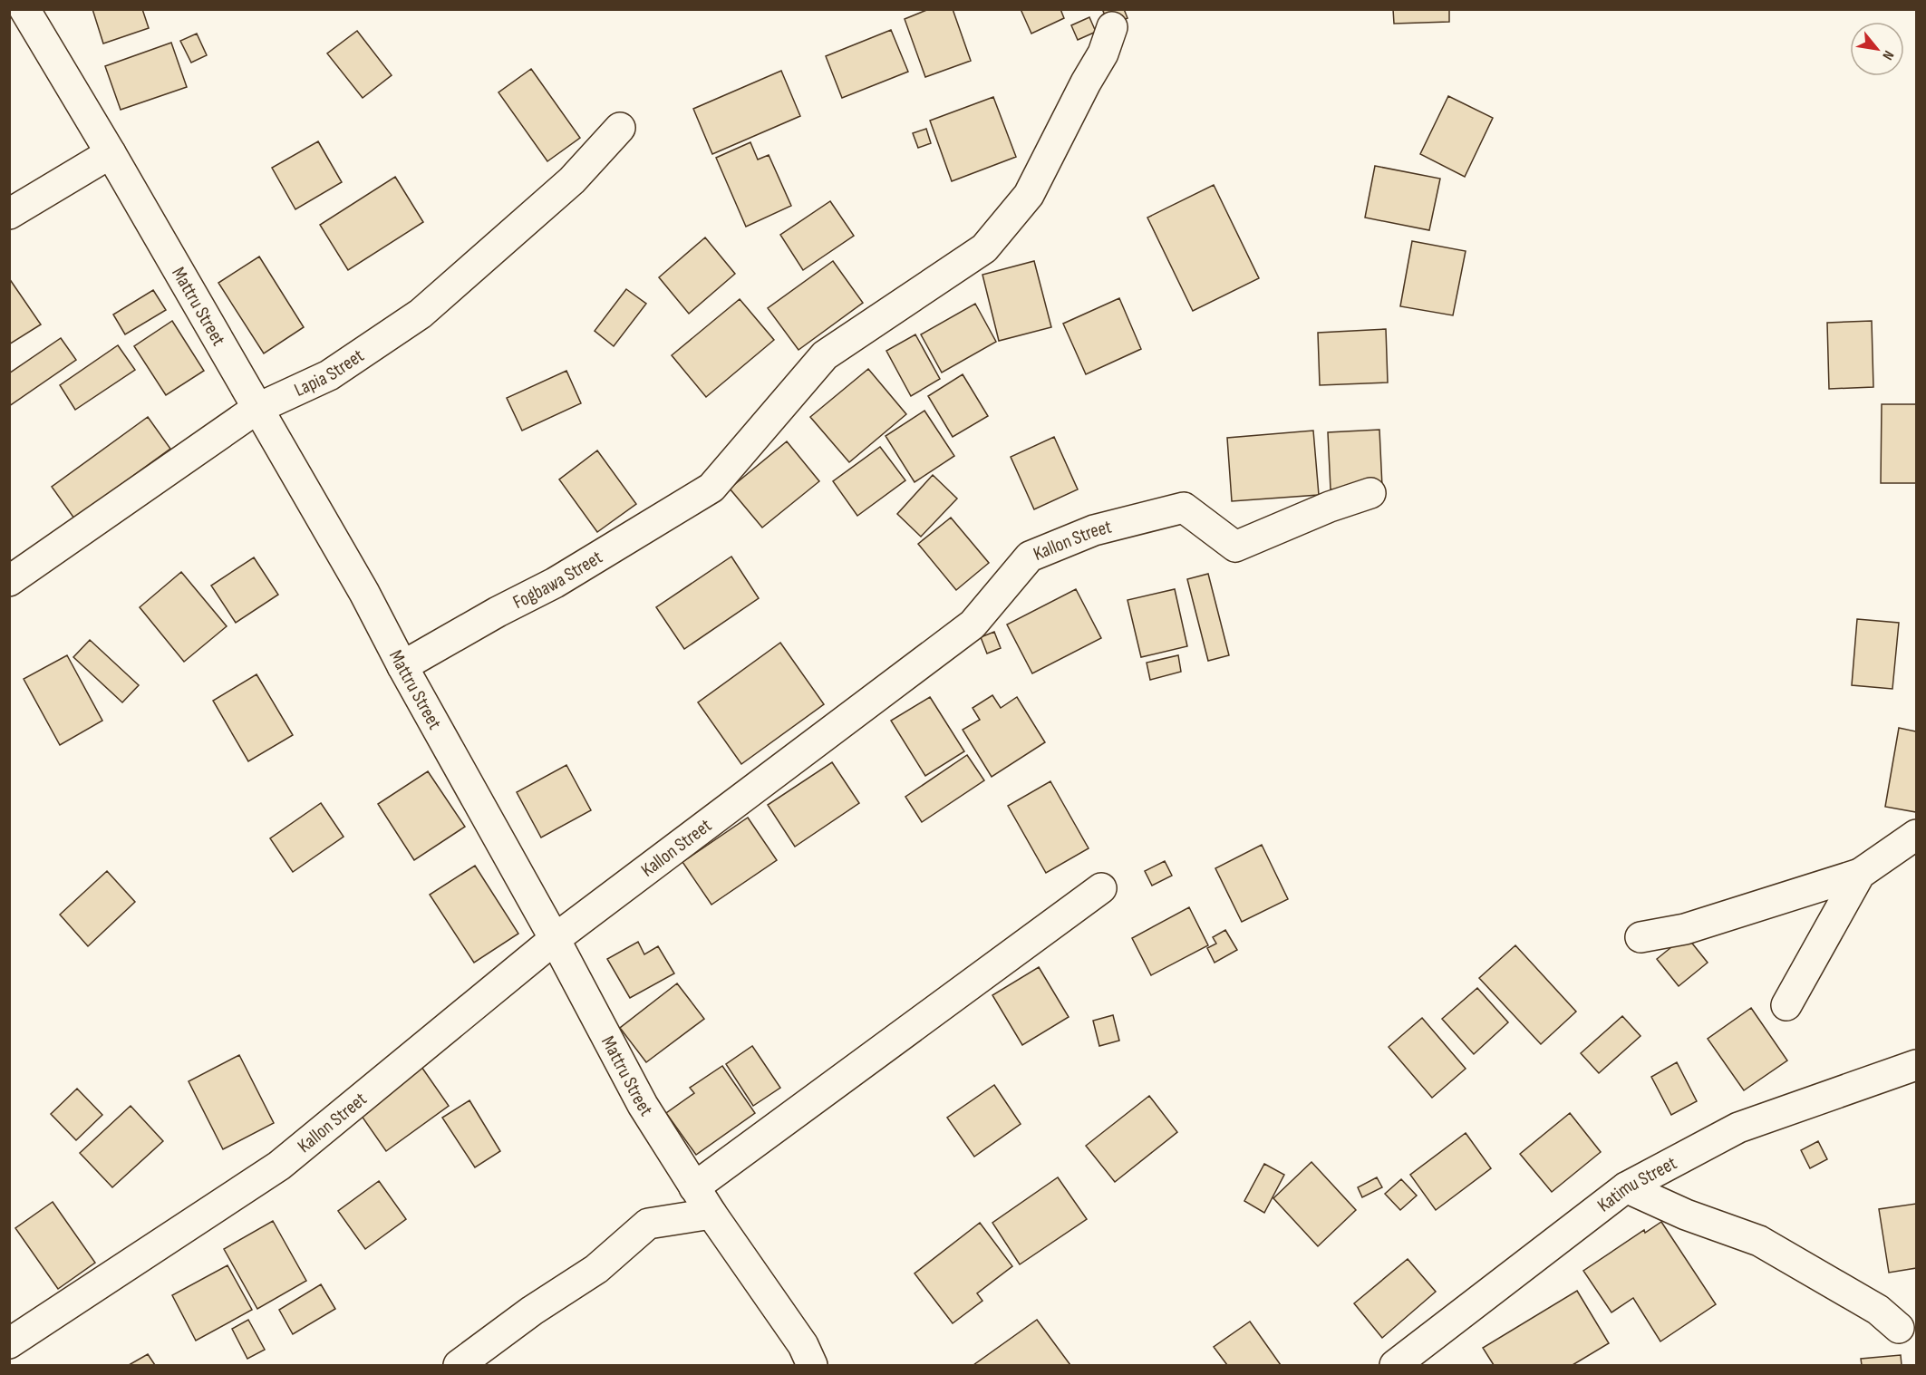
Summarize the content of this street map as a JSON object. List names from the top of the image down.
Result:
{
  "streets": {
    "street": [
      "Mattru Street",
      "Lapia Street",
      "Kallon Street",
      "Fogbawa Street",
      "Katimu Street"
    ]
  },
  "crossings": [
    ["Mattru Street", "Lapia Street"],
    ["Mattru Street", "Kallon Street"],
    ["Mattru Street", "Fogbawa Street"]
  ],
  "north": "bottom right"
}
